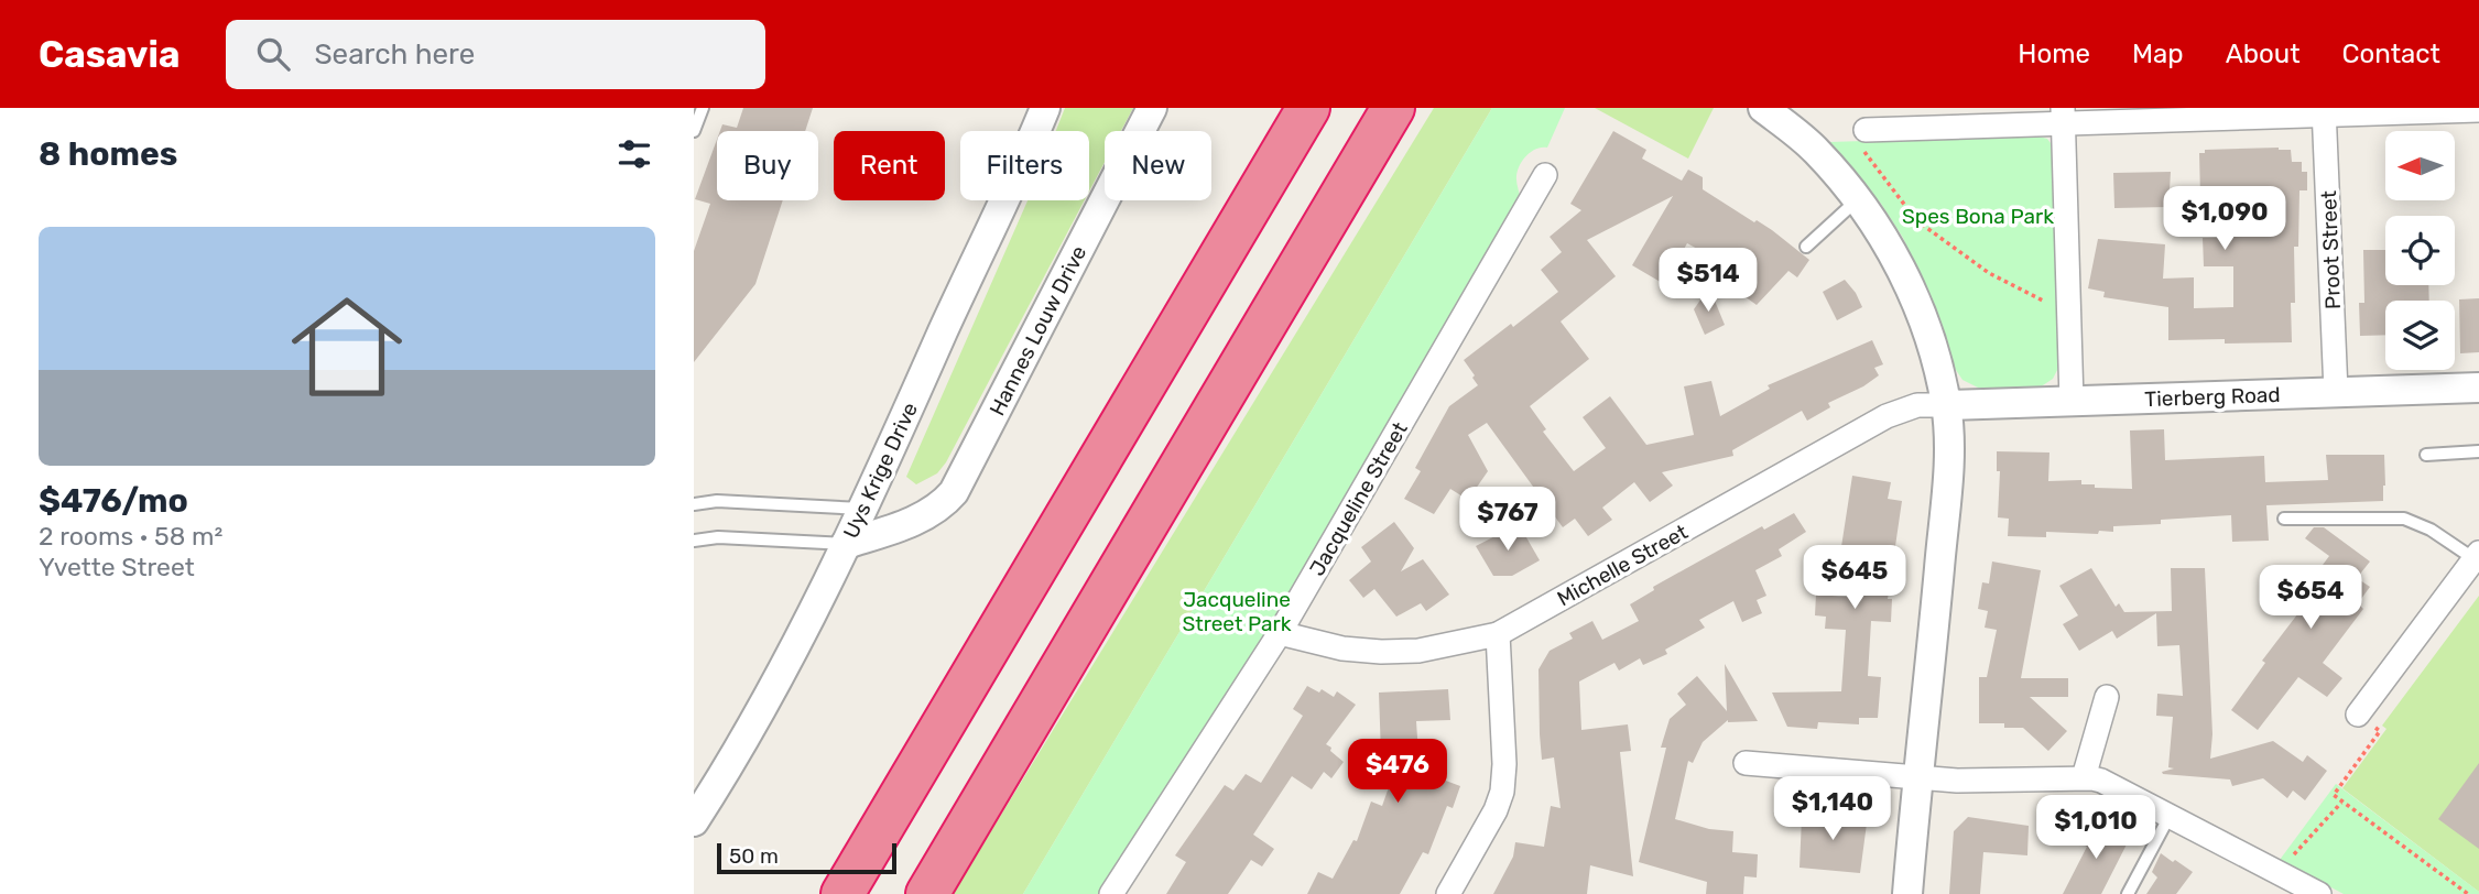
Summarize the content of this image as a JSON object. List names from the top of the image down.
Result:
{
  "streets": {
    "street": [
      "Proot Street",
      "Hannes Louw Drive",
      "Tierberg Road",
      "Uys Krige Drive",
      "Jacqueline Street",
      "Michelle Street"
    ]
  },
  "crossings": [
    ["Proot Street", "Tierberg Road"],
    ["Hannes Louw Drive", "Uys Krige Drive"],
    ["Tierberg Road", "Michelle Street"],
    ["Jacqueline Street", "Michelle Street"]
  ],
  "parks": ["Spes Bona Park", "Jacqueline Street Park"],
  "scale_bar": "50 m",
  "north": "left",
  "page": {
    "header": "Casavia",
    "search": "Search here",
    "nav": [
      "Home",
      "Map",
      "About",
      "Contact"
    ],
    "heading": "8 homes",
    "chip": [
      "Buy",
      "Rent",
      "Filters",
      "New"
    ],
    "price": [
      "$1,090",
      "$514",
      "$767",
      "$645",
      "$654",
      "$476",
      "$1,140",
      "$1,010"
    ],
    "list": [
      {
        "name": "$476/mo",
        "note": "2 rooms · 58 m² · Yvette Street"
      }
    ],
    "scale": "50 m"
  }
}
